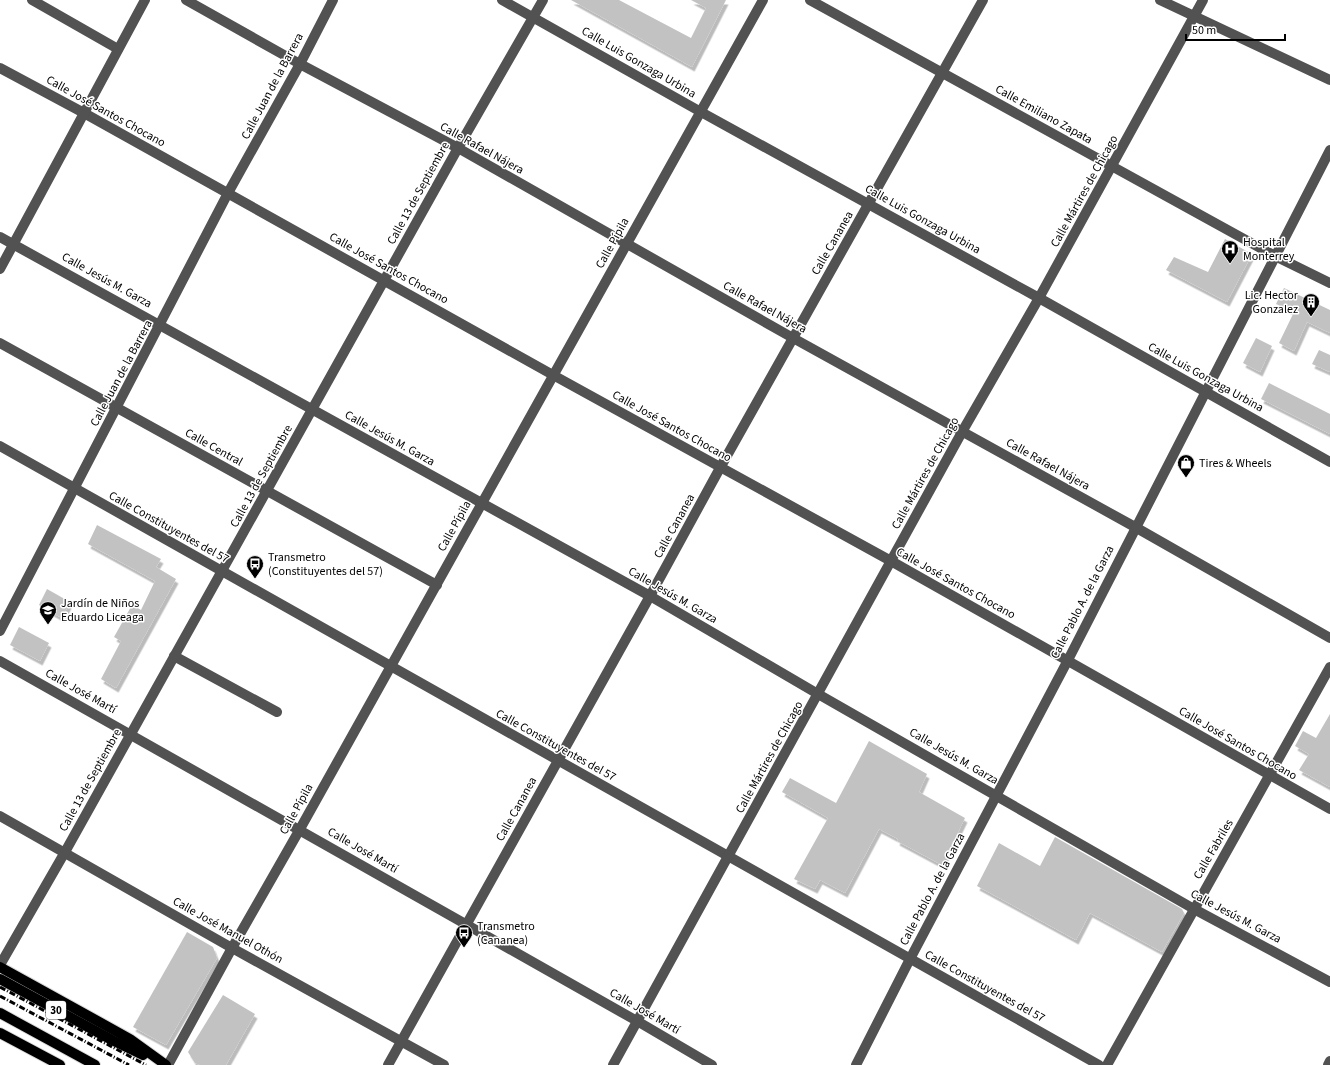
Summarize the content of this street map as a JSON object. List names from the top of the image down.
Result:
{
  "streets": {
    "main road": ["30"],
    "street": [
      "Calle Luis Gonzaga Urbina",
      "Calle Juan de la Barrera",
      "Calle José Santos Chocano",
      "Calle Emiliano Zapata",
      "Calle Rafael Nájera",
      "Calle Mártires de Chicago",
      "Calle 13 de Septiembre",
      "Calle Pípila",
      "Calle Cananea",
      "Calle Jesús M. Garza",
      "Calle Central",
      "Calle Constituyentes del 57",
      "Calle Pablo A. de la Garza",
      "Calle José Martí",
      "Calle Fabriles",
      "Calle José Manuel Othón"
    ]
  },
  "crossings": [
    ["Calle Luis Gonzaga Urbina", "Calle Mártires de Chicago"],
    ["Calle Luis Gonzaga Urbina", "Calle 13 de Septiembre"],
    ["Calle Luis Gonzaga Urbina", "Calle Pípila"],
    ["Calle Luis Gonzaga Urbina", "Calle Cananea"],
    ["Calle Luis Gonzaga Urbina", "Calle Pablo A. de la Garza"],
    ["Calle Juan de la Barrera", "Calle José Santos Chocano"],
    ["Calle Juan de la Barrera", "Calle Rafael Nájera"],
    ["Calle Juan de la Barrera", "Calle Jesús M. Garza"],
    ["Calle Juan de la Barrera", "Calle Central"],
    ["Calle Juan de la Barrera", "Calle Constituyentes del 57"],
    ["Calle José Santos Chocano", "Calle Mártires de Chicago"],
    ["Calle José Santos Chocano", "Calle 13 de Septiembre"],
    ["Calle José Santos Chocano", "Calle Pípila"],
    ["Calle José Santos Chocano", "Calle Cananea"],
    ["Calle José Santos Chocano", "Calle Pablo A. de la Garza"],
    ["Calle José Santos Chocano", "Calle Fabriles"],
    ["Calle Emiliano Zapata", "Calle Mártires de Chicago"],
    ["Calle Emiliano Zapata", "Calle Cananea"],
    ["Calle Emiliano Zapata", "Calle Pablo A. de la Garza"],
    ["Calle Rafael Nájera", "Calle Mártires de Chicago"],
    ["Calle Rafael Nájera", "Calle 13 de Septiembre"],
    ["Calle Rafael Nájera", "Calle Pípila"],
    ["Calle Rafael Nájera", "Calle Cananea"],
    ["Calle Rafael Nájera", "Calle Pablo A. de la Garza"],
    ["Calle Mártires de Chicago", "Calle Jesús M. Garza"],
    ["Calle Mártires de Chicago", "Calle Constituyentes del 57"],
    ["Calle Mártires de Chicago", "Calle José Martí"],
    ["Calle 13 de Septiembre", "Calle Jesús M. Garza"],
    ["Calle 13 de Septiembre", "Calle Central"],
    ["Calle 13 de Septiembre", "Calle Constituyentes del 57"],
    ["Calle 13 de Septiembre", "Calle José Martí"],
    ["Calle 13 de Septiembre", "Calle José Manuel Othón"],
    ["Calle Pípila", "Calle Jesús M. Garza"],
    ["Calle Pípila", "Calle Central"],
    ["Calle Pípila", "Calle Constituyentes del 57"],
    ["Calle Pípila", "Calle José Martí"],
    ["Calle Pípila", "Calle José Manuel Othón"],
    ["Calle Pípila", "30"],
    ["Calle Cananea", "Calle Jesús M. Garza"],
    ["Calle Cananea", "Calle Constituyentes del 57"],
    ["Calle Cananea", "Calle José Martí"],
    ["Calle Cananea", "Calle José Manuel Othón"],
    ["Calle Jesús M. Garza", "Calle Pablo A. de la Garza"],
    ["Calle Jesús M. Garza", "Calle Fabriles"],
    ["Calle Constituyentes del 57", "Calle Pablo A. de la Garza"]
  ],
  "places": {
    "hospital": ["Hospital Monterrey"],
    "building": ["Lic. Hector Gonzalez"],
    "shop": ["Tires & Wheels"],
    "bus stop": ["Transmetro (Constituyentes del 57)", "Transmetro (Cananea)"],
    "school or university": ["Jardín de Niños Eduardo Liceaga"]
  },
  "scale_bar": "50 m"
}
